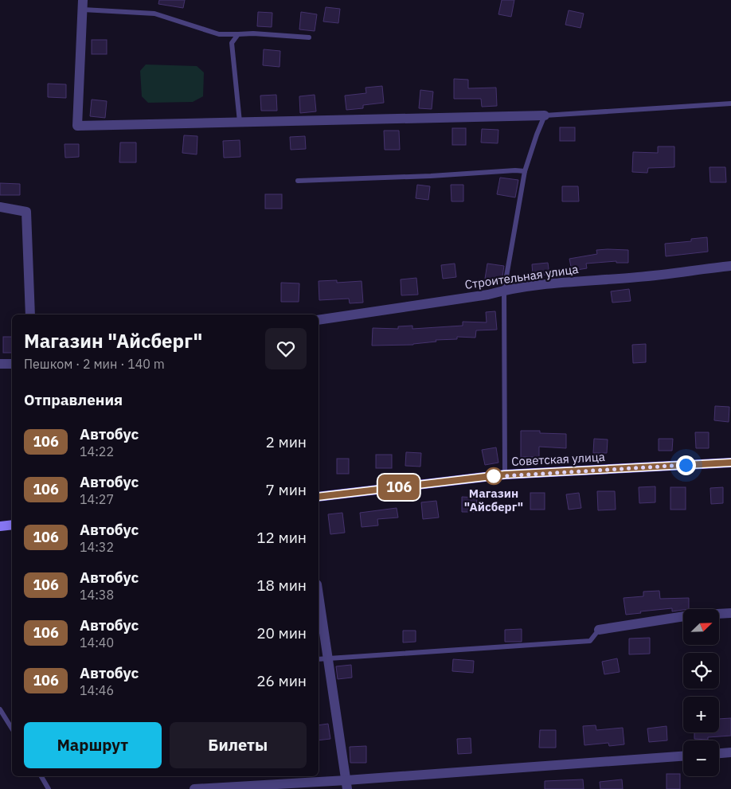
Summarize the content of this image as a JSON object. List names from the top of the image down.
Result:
{
  "streets": {
    "main road": ["Советская улица"],
    "street": ["Строительная улица"]
  },
  "places": ["Магазин \"Айсберг\""],
  "lines": ["bus line 106"],
  "north": "top right",
  "page": {
    "on_map": "106",
    "heading": [
      ["Магазин \"Айсберг\"", "Пешком · 2 мин · 140 m"],
      "Отправления"
    ],
    "list": [
      {
        "mark": "106",
        "name": "Автобус",
        "note": "14:22",
        "value": "2 мин"
      },
      {
        "mark": "106",
        "name": "Автобус",
        "note": "14:27",
        "value": "7 мин"
      },
      {
        "mark": "106",
        "name": "Автобус",
        "note": "14:32",
        "value": "12 мин"
      },
      {
        "mark": "106",
        "name": "Автобус",
        "note": "14:38",
        "value": "18 мин"
      },
      {
        "mark": "106",
        "name": "Автобус",
        "note": "14:40",
        "value": "20 мин"
      },
      {
        "mark": "106",
        "name": "Автобус",
        "note": "14:46",
        "value": "26 мин"
      }
    ],
    "map_buttons": ["+", "−"],
    "buttons": ["Маршрут", "Билеты"]
  }
}
